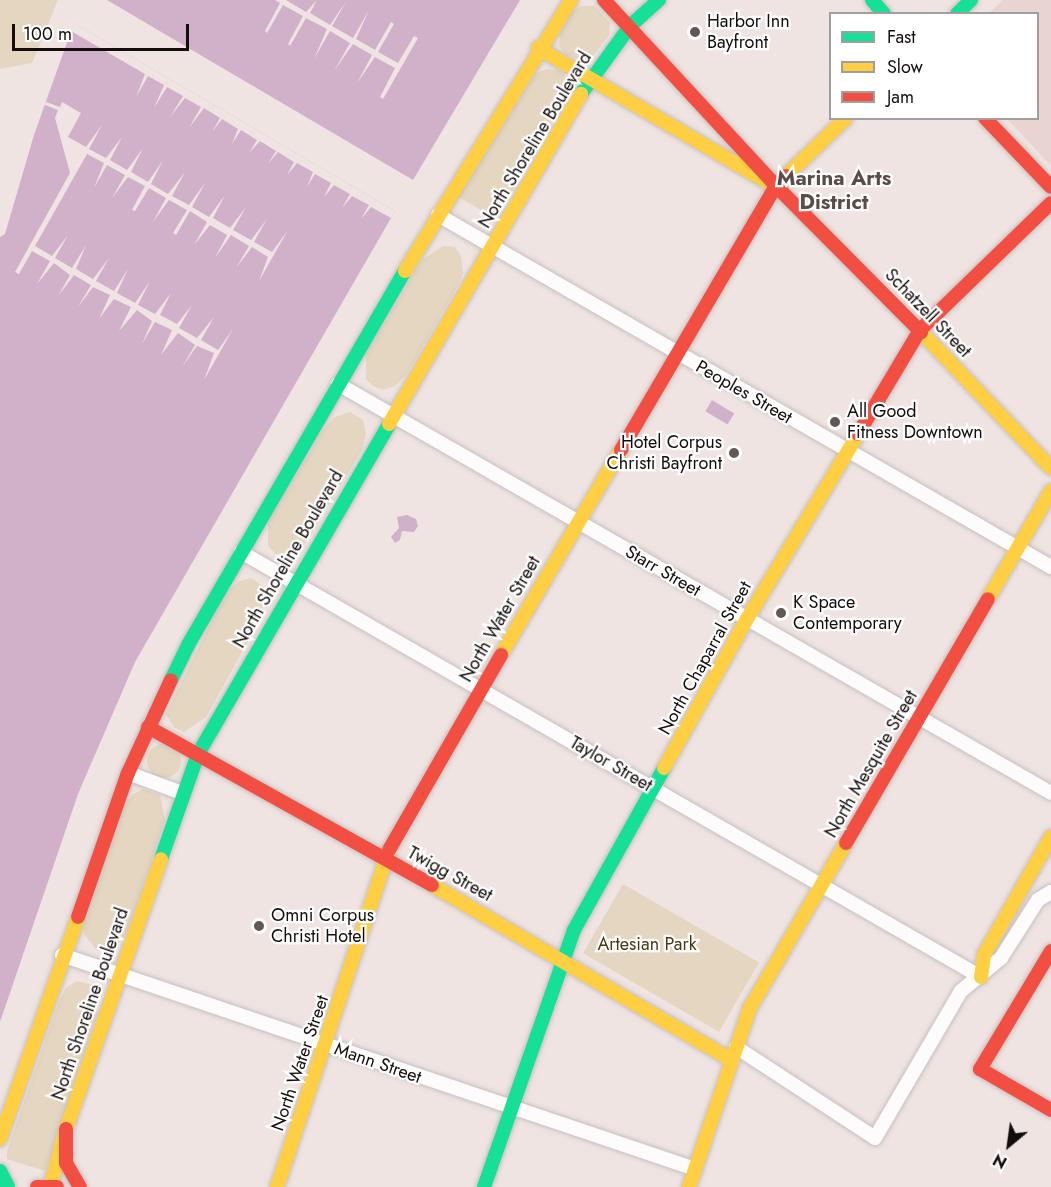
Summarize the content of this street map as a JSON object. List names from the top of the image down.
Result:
{
  "streets": {
    "main road": [
      "North Shoreline Boulevard",
      "Schatzell Street",
      "North Water Street",
      "North Chaparral Street",
      "North Mesquite Street",
      "Twigg Street"
    ],
    "street": [
      "Peoples Street",
      "Starr Street",
      "Taylor Street",
      "Mann Street"
    ]
  },
  "crossings": [
    ["North Shoreline Boulevard", "Schatzell Street"],
    ["North Shoreline Boulevard", "Peoples Street"],
    ["North Shoreline Boulevard", "Starr Street"],
    ["North Shoreline Boulevard", "Taylor Street"],
    ["North Shoreline Boulevard", "Twigg Street"],
    ["North Shoreline Boulevard", "Mann Street"],
    ["Schatzell Street", "North Water Street"],
    ["Schatzell Street", "North Chaparral Street"],
    ["Peoples Street", "North Water Street"],
    ["Peoples Street", "North Chaparral Street"],
    ["Peoples Street", "North Mesquite Street"],
    ["Starr Street", "North Water Street"],
    ["Starr Street", "North Chaparral Street"],
    ["Starr Street", "North Mesquite Street"],
    ["North Water Street", "Taylor Street"],
    ["North Water Street", "Twigg Street"],
    ["North Water Street", "Mann Street"],
    ["North Chaparral Street", "Taylor Street"],
    ["North Chaparral Street", "Twigg Street"],
    ["North Chaparral Street", "Mann Street"],
    ["Taylor Street", "North Mesquite Street"],
    ["Taylor Street", "Twigg Street"],
    ["North Mesquite Street", "Twigg Street"],
    ["North Mesquite Street", "Mann Street"]
  ],
  "districts": ["Marina Arts District"],
  "parks": ["Artesian Park"],
  "places": [
    "Harbor Inn Bayfront",
    "All Good Fitness Downtown",
    "Hotel Corpus Christi Bayfront",
    "K Space Contemporary",
    "Omni Corpus Christi Hotel"
  ],
  "legend": ["Fast", "Slow", "Jam"],
  "scale_bar": "100 m",
  "north": "bottom left"
}
